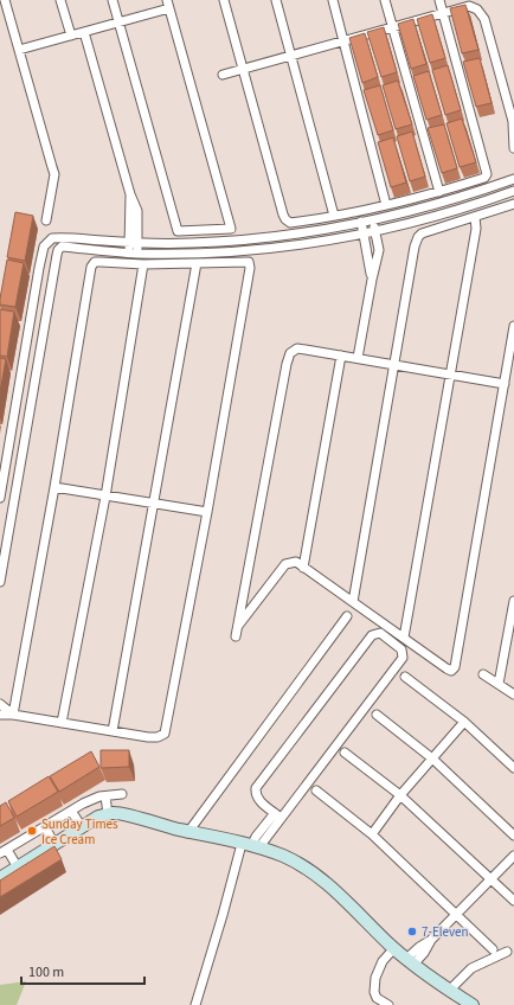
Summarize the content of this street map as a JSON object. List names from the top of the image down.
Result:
{
  "places": ["Sunday Times Ice Cream", "7-Eleven"],
  "scale_bar": "100 m"
}
